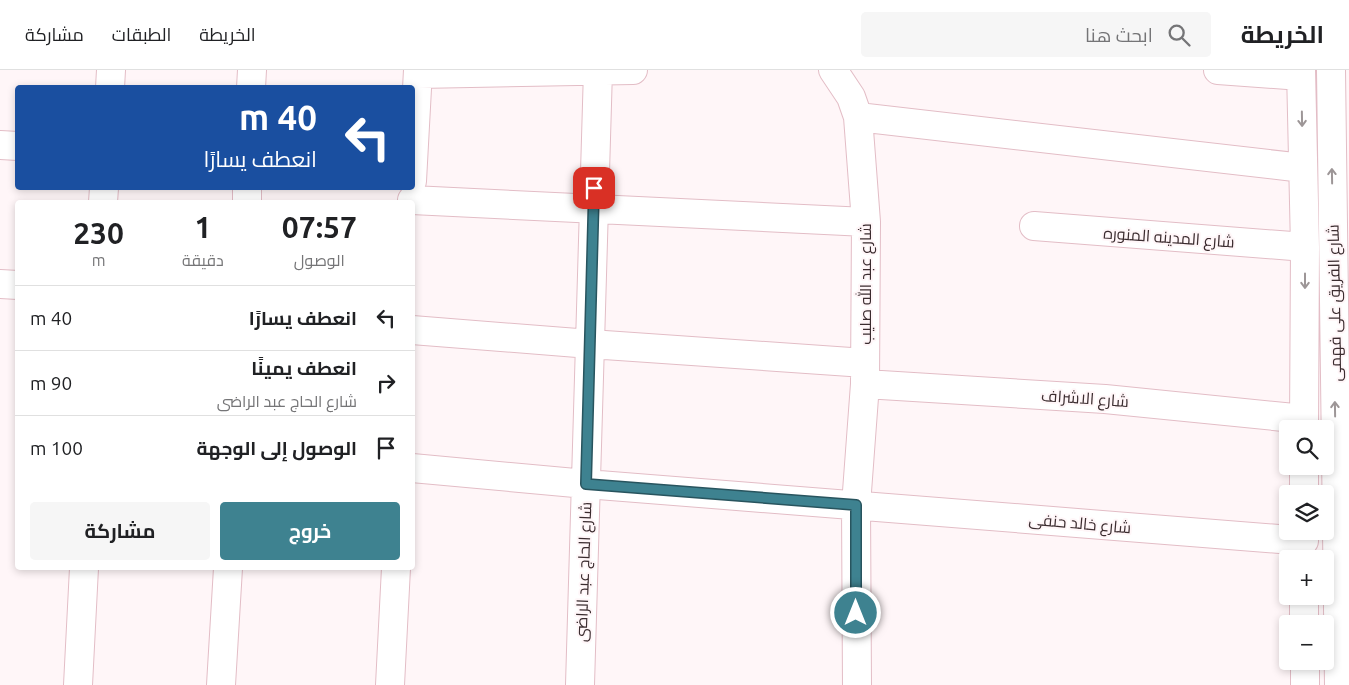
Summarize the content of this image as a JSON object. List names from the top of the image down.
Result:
{
  "streets": {
    "street": [
      "شارع المدينه المنوره",
      "شارع عبد الله صليب",
      "شارع الفريق على فهمى",
      "شارع الاشراف",
      "شارع خالد حنفى",
      "شارع الحاج عبد الراضى"
    ]
  },
  "crossings": [
    ["شارع المدينه المنوره", "شارع الفريق على فهمى"],
    ["شارع عبد الله صليب", "شارع الاشراف"],
    ["شارع عبد الله صليب", "شارع خالد حنفى"],
    ["شارع الاشراف", "شارع الحاج عبد الراضى"],
    ["شارع خالد حنفى", "شارع الحاج عبد الراضى"]
  ],
  "page": {
    "header": "الخريطة",
    "search": "ابحث هنا",
    "nav": ["الخريطة", "الطبقات", "مشاركة"],
    "turn": ["40 m", "انعطف يسارًا"],
    "eta": [
      "07:57",
      "الوصول",
      "1",
      "دقيقة",
      "230",
      "m"
    ],
    "list": [
      {
        "name": "انعطف يسارًا",
        "value": "40 m"
      },
      {
        "name": "انعطف يمينًا",
        "note": "شارع الحاج عبد الراضى",
        "value": "90 m"
      },
      {
        "name": "الوصول إلى الوجهة",
        "value": "100 m"
      }
    ],
    "map_buttons": ["+", "−"],
    "buttons": ["خروج", "مشاركة"]
  }
}
